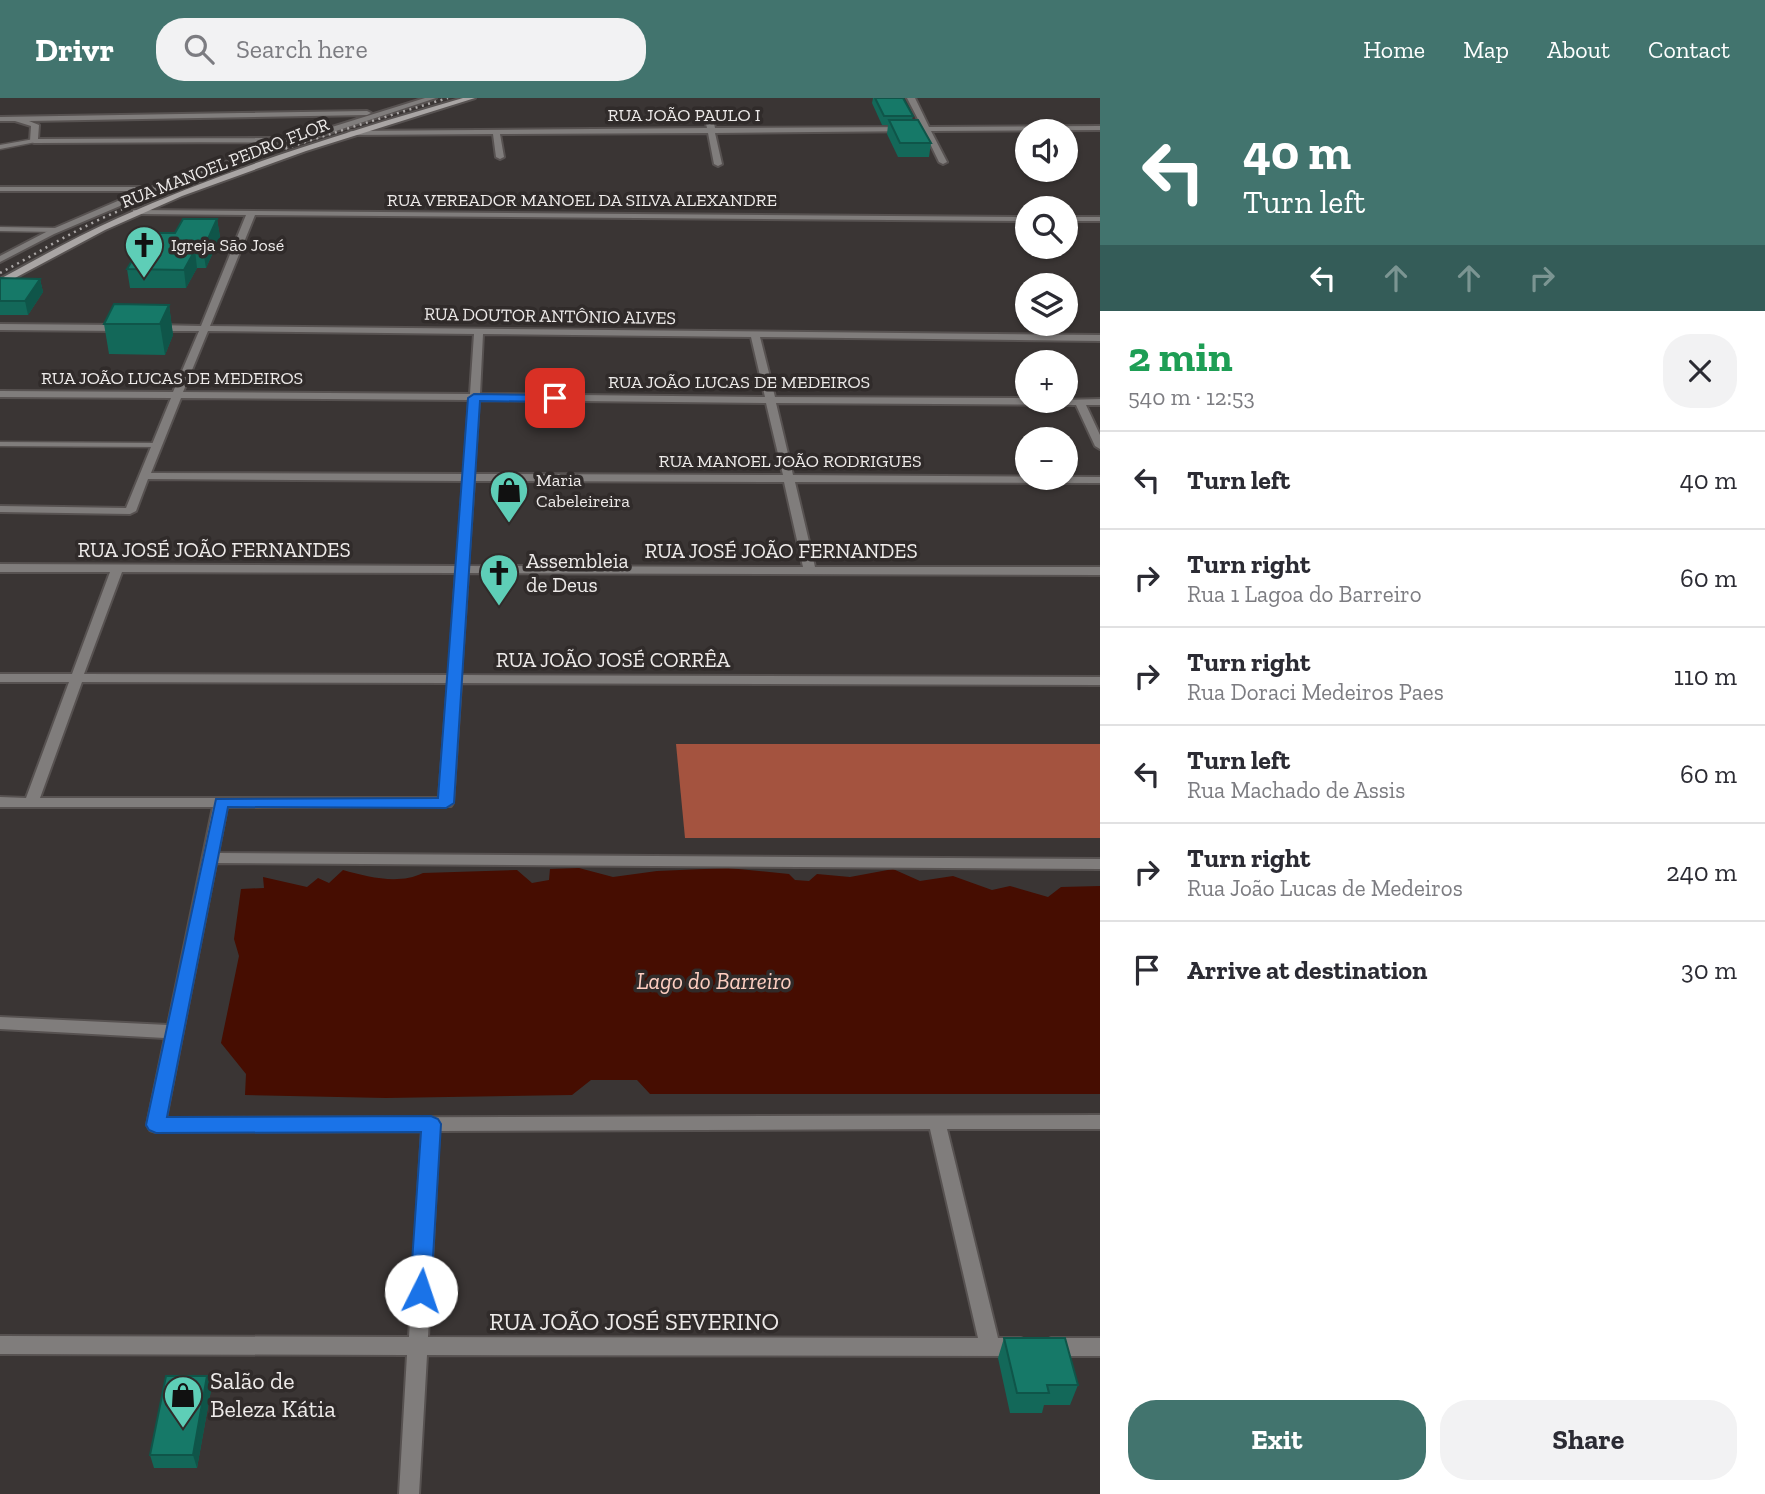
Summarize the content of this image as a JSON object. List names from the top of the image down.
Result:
{
  "streets": {
    "main road": ["RUA MANOEL PEDRO FLOR"],
    "street": [
      "RUA JOÃO PAULO I",
      "RUA VEREADOR MANOEL DA SILVA ALEXANDRE",
      "RUA DOUTOR ANTÔNIO ALVES",
      "RUA JOÃO LUCAS DE MEDEIROS",
      "RUA MANOEL JOÃO RODRIGUES",
      "RUA JOSÉ JOÃO FERNANDES",
      "RUA JOÃO JOSÉ CORRÊA",
      "RUA JOÃO JOSÉ SEVERINO"
    ]
  },
  "crossings": [
    ["RUA JOÃO PAULO I", "RUA MANOEL PEDRO FLOR"],
    ["RUA MANOEL PEDRO FLOR", "RUA VEREADOR MANOEL DA SILVA ALEXANDRE"]
  ],
  "water": ["Lago do Barreiro"],
  "places": {
    "church": ["Igreja São José", "Assembleia de Deus"],
    "shop": ["Maria Cabeleireira", "Salão de Beleza Kátia"]
  },
  "page": {
    "header": "Drivr",
    "search": "Search here",
    "nav": [
      "Home",
      "Map",
      "About",
      "Contact"
    ],
    "turn": ["40 m", "Turn left"],
    "map_buttons": ["+", "−"],
    "heading": ["2 min", "540 m · 12:53"],
    "list": [
      {
        "name": "Turn left",
        "value": "40 m"
      },
      {
        "name": "Turn right",
        "note": "Rua 1 Lagoa do Barreiro",
        "value": "60 m"
      },
      {
        "name": "Turn right",
        "note": "Rua Doraci Medeiros Paes",
        "value": "110 m"
      },
      {
        "name": "Turn left",
        "note": "Rua Machado de Assis",
        "value": "60 m"
      },
      {
        "name": "Turn right",
        "note": "Rua João Lucas de Medeiros",
        "value": "240 m"
      },
      {
        "name": "Arrive at destination",
        "value": "30 m"
      }
    ],
    "buttons": ["Exit", "Share"]
  }
}
